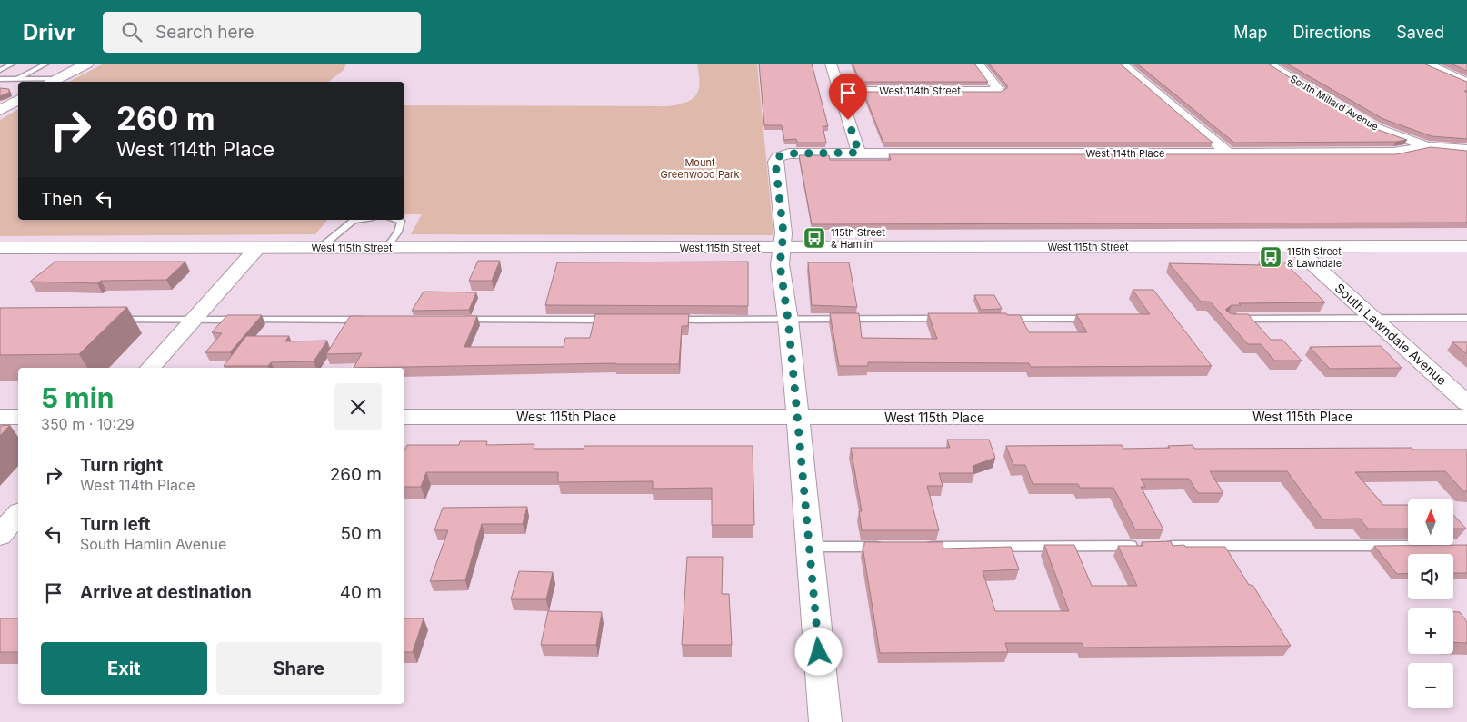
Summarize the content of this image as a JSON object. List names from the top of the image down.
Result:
{
  "streets": {
    "street": [
      "West 114th Street",
      "South Millard Avenue",
      "West 114th Place",
      "West 115th Street",
      "South Lawndale Avenue",
      "West 115th Place"
    ]
  },
  "crossings": [
    ["South Millard Avenue", "West 114th Place"],
    ["West 114th Place", "West 115th Street"],
    ["West 115th Street", "South Lawndale Avenue"]
  ],
  "parks": ["Mount Greenwood Park"],
  "places": {
    "bus stop": ["115th Street & Hamlin", "115th Street & Lawndale"]
  },
  "north": "top",
  "page": {
    "header": "Drivr",
    "search": "Search here",
    "nav": ["Map", "Directions", "Saved"],
    "turn": ["260 m", "West 114th Place"],
    "then": "Then",
    "heading": ["5 min", "350 m · 10:29"],
    "list": [
      {
        "name": "Turn right",
        "note": "West 114th Place",
        "value": "260 m"
      },
      {
        "name": "Turn left",
        "note": "South Hamlin Avenue",
        "value": "50 m"
      },
      {
        "name": "Arrive at destination",
        "value": "40 m"
      }
    ],
    "map_buttons": ["+", "−"],
    "buttons": ["Exit", "Share"]
  }
}
